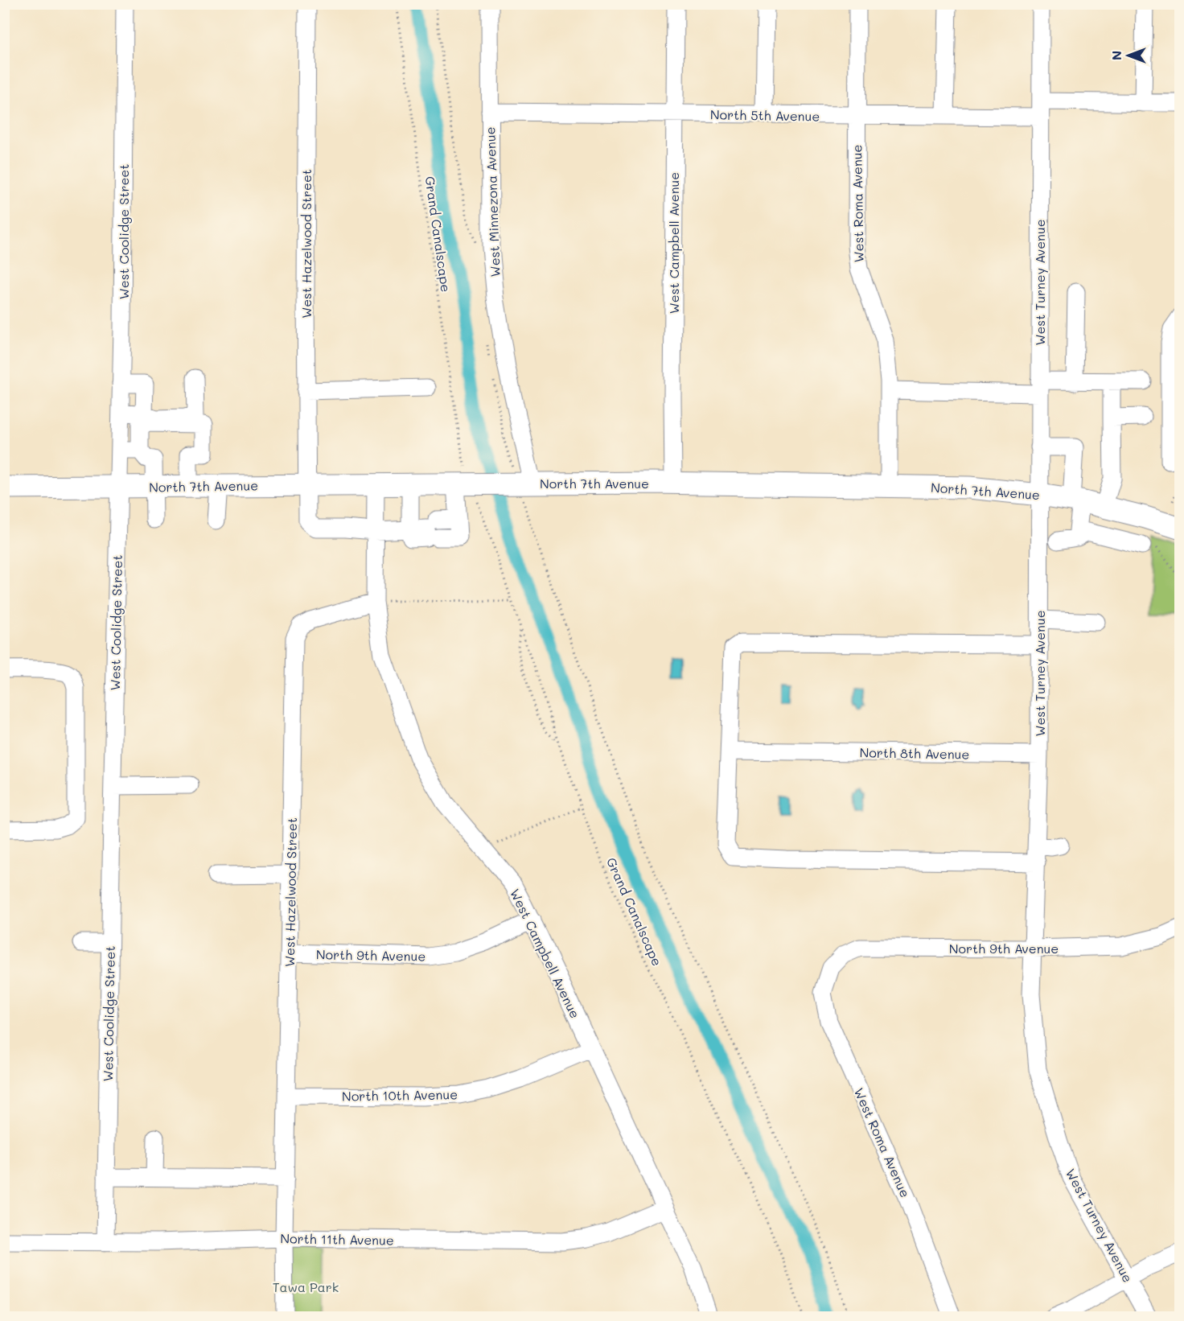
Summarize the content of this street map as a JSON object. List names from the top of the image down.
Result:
{
  "streets": {
    "main road": ["North 7th Avenue"],
    "street": [
      "North 5th Avenue",
      "West Minnezona Avenue",
      "West Roma Avenue",
      "West Coolidge Street",
      "West Campbell Avenue",
      "West Hazelwood Street",
      "West Turney Avenue",
      "North 8th Avenue",
      "North 9th Avenue",
      "North 10th Avenue",
      "North 11th Avenue"
    ],
    "path": ["Grand Canalscape"]
  },
  "crossings": [
    ["North 5th Avenue", "West Minnezona Avenue"],
    ["North 5th Avenue", "West Roma Avenue"],
    ["North 5th Avenue", "West Campbell Avenue"],
    ["North 5th Avenue", "West Turney Avenue"],
    ["West Minnezona Avenue", "North 7th Avenue"],
    ["West Roma Avenue", "North 7th Avenue"],
    ["West Roma Avenue", "North 9th Avenue"],
    ["West Coolidge Street", "North 7th Avenue"],
    ["West Coolidge Street", "North 11th Avenue"],
    ["Grand Canalscape", "West Hazelwood Street"],
    ["Grand Canalscape", "North 7th Avenue"],
    ["West Campbell Avenue", "West Hazelwood Street"],
    ["West Campbell Avenue", "North 7th Avenue"],
    ["West Campbell Avenue", "North 9th Avenue"],
    ["West Campbell Avenue", "North 10th Avenue"],
    ["West Campbell Avenue", "North 11th Avenue"],
    ["West Hazelwood Street", "North 7th Avenue"],
    ["West Hazelwood Street", "North 9th Avenue"],
    ["West Hazelwood Street", "North 10th Avenue"],
    ["West Hazelwood Street", "North 11th Avenue"],
    ["West Turney Avenue", "North 7th Avenue"],
    ["West Turney Avenue", "North 8th Avenue"],
    ["West Turney Avenue", "North 9th Avenue"]
  ],
  "parks": ["Tawa Park"],
  "north": "left"
}
